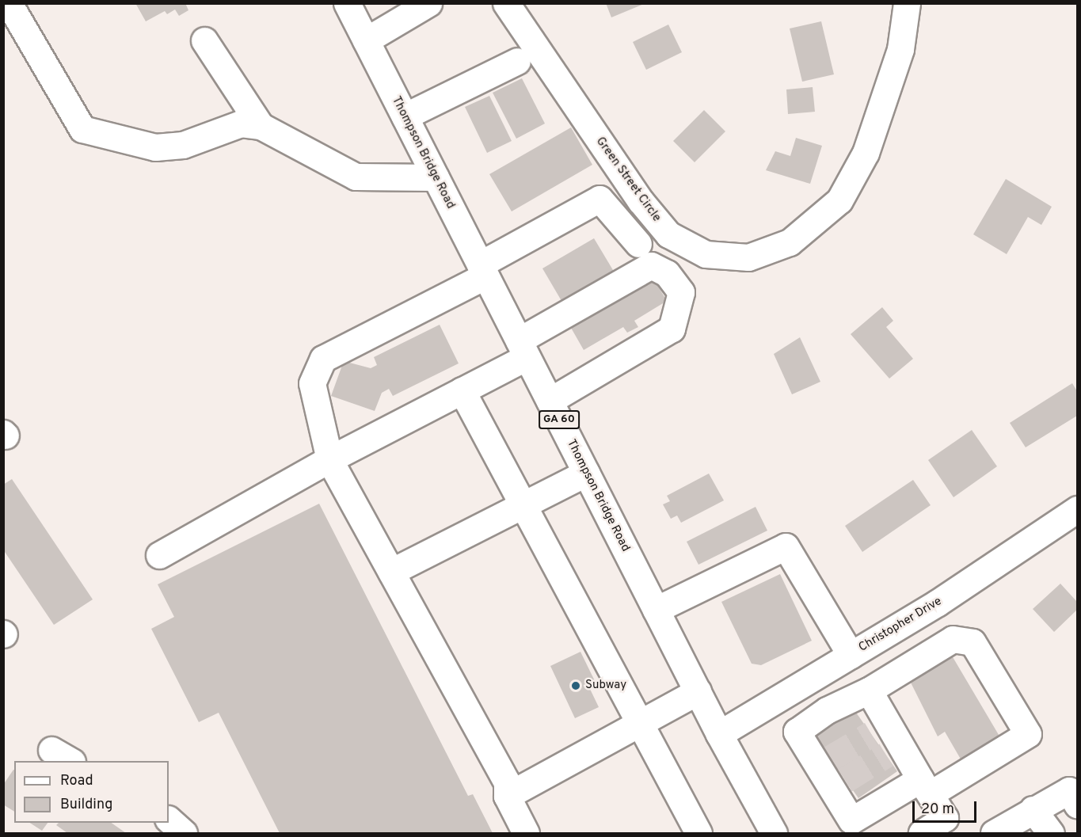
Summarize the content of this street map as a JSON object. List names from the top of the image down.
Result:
{
  "streets": {
    "main road": [
      "Thompson Bridge Road",
      "Green Street Circle",
      "GA 60",
      "Christopher Drive"
    ]
  },
  "crossings": [
    ["Thompson Bridge Road", "Christopher Drive"]
  ],
  "places": ["Subway"],
  "legend": ["Road", "Building"],
  "scale_bar": "20 m"
}
